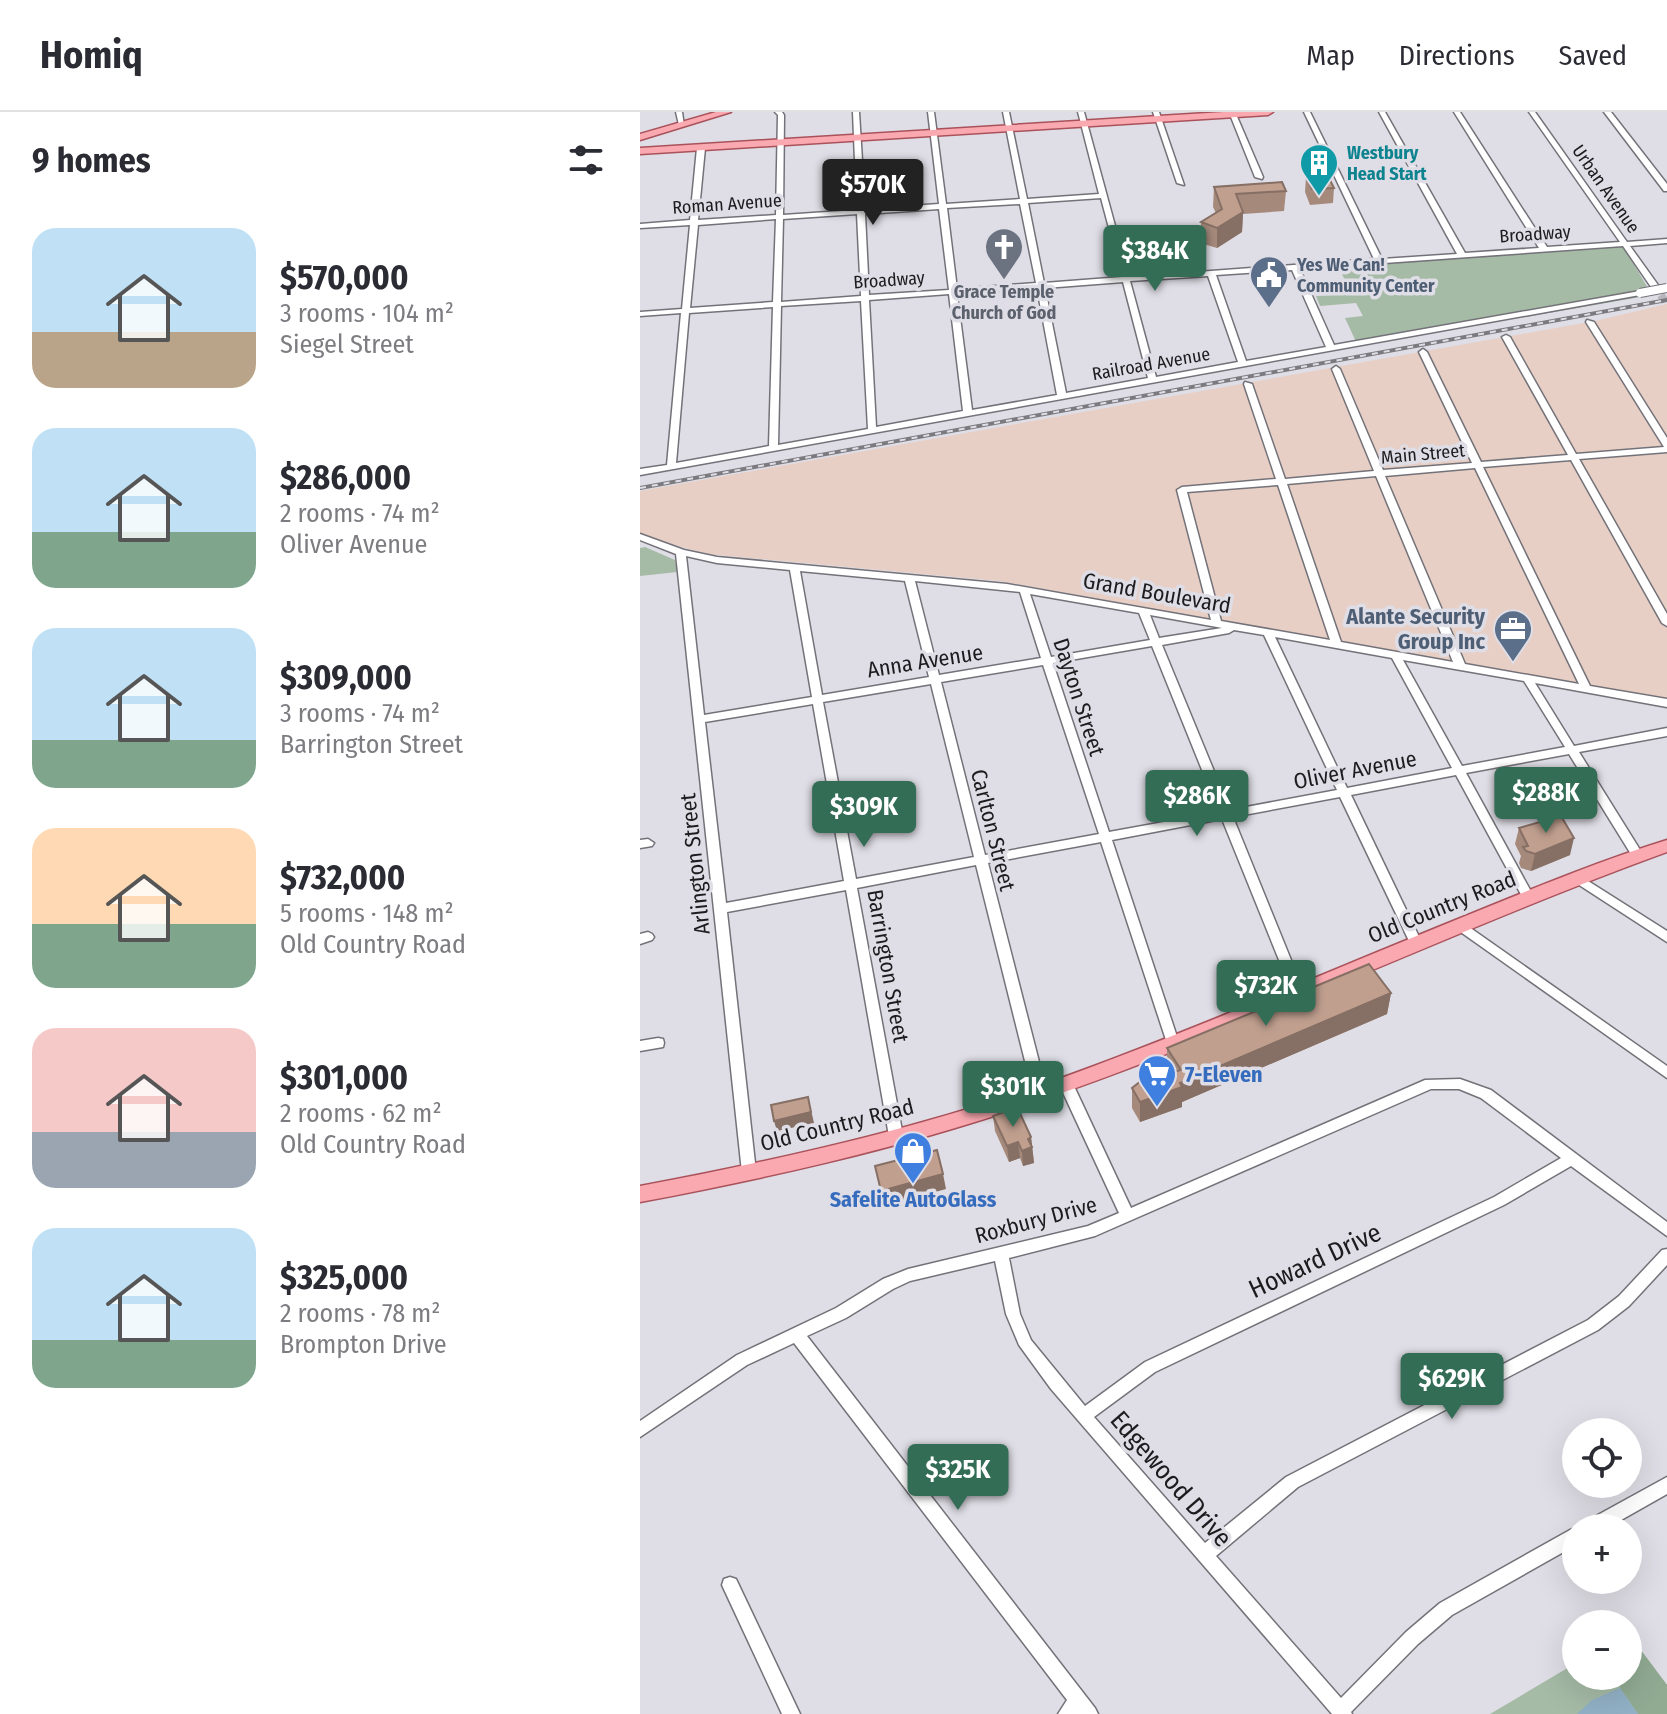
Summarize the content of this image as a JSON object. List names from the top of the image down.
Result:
{
  "streets": {
    "main road": ["Old Country Road"],
    "street": [
      "Urban Avenue",
      "Roman Avenue",
      "Broadway",
      "Railroad Avenue",
      "Main Street",
      "Grand Boulevard",
      "Anna Avenue",
      "Dayton Street",
      "Oliver Avenue",
      "Carlton Street",
      "Arlington Street",
      "Barrington Street",
      "Roxbury Drive",
      "Howard Drive",
      "Edgewood Drive"
    ]
  },
  "crossings": [
    ["Urban Avenue", "Broadway"],
    ["Main Street", "Grand Boulevard"],
    ["Grand Boulevard", "Anna Avenue"],
    ["Grand Boulevard", "Dayton Street"],
    ["Grand Boulevard", "Carlton Street"],
    ["Grand Boulevard", "Arlington Street"],
    ["Grand Boulevard", "Barrington Street"],
    ["Anna Avenue", "Dayton Street"],
    ["Anna Avenue", "Carlton Street"],
    ["Anna Avenue", "Arlington Street"],
    ["Anna Avenue", "Barrington Street"],
    ["Dayton Street", "Oliver Avenue"],
    ["Dayton Street", "Old Country Road"],
    ["Oliver Avenue", "Carlton Street"],
    ["Oliver Avenue", "Arlington Street"],
    ["Oliver Avenue", "Barrington Street"],
    ["Carlton Street", "Old Country Road"],
    ["Arlington Street", "Old Country Road"],
    ["Old Country Road", "Barrington Street"],
    ["Roxbury Drive", "Howard Drive"],
    ["Roxbury Drive", "Edgewood Drive"],
    ["Howard Drive", "Edgewood Drive"]
  ],
  "places": {
    "building": ["Westbury Head Start"],
    "church": ["Grace Temple Church of God"],
    "public building": ["Yes We Can! Community Center"],
    "office": ["Alante Security Group Inc"],
    "supermarket": ["7-Eleven"],
    "shop": ["Safelite AutoGlass"]
  },
  "page": {
    "header": "Homiq",
    "nav": ["Map", "Directions", "Saved"],
    "heading": "9 homes",
    "price": [
      "$570K",
      "$384K",
      "$288K",
      "$286K",
      "$309K",
      "$732K",
      "$301K",
      "$629K",
      "$325K"
    ],
    "list": [
      {
        "name": "$570,000",
        "note": "3 rooms · 104 m² · Siegel Street"
      },
      {
        "name": "$286,000",
        "note": "2 rooms · 74 m² · Oliver Avenue"
      },
      {
        "name": "$309,000",
        "note": "3 rooms · 74 m² · Barrington Street"
      },
      {
        "name": "$732,000",
        "note": "5 rooms · 148 m² · Old Country Road"
      },
      {
        "name": "$301,000",
        "note": "2 rooms · 62 m² · Old Country Road"
      },
      {
        "name": "$325,000",
        "note": "2 rooms · 78 m² · Brompton Drive"
      }
    ],
    "map_buttons": ["+", "−"]
  }
}
